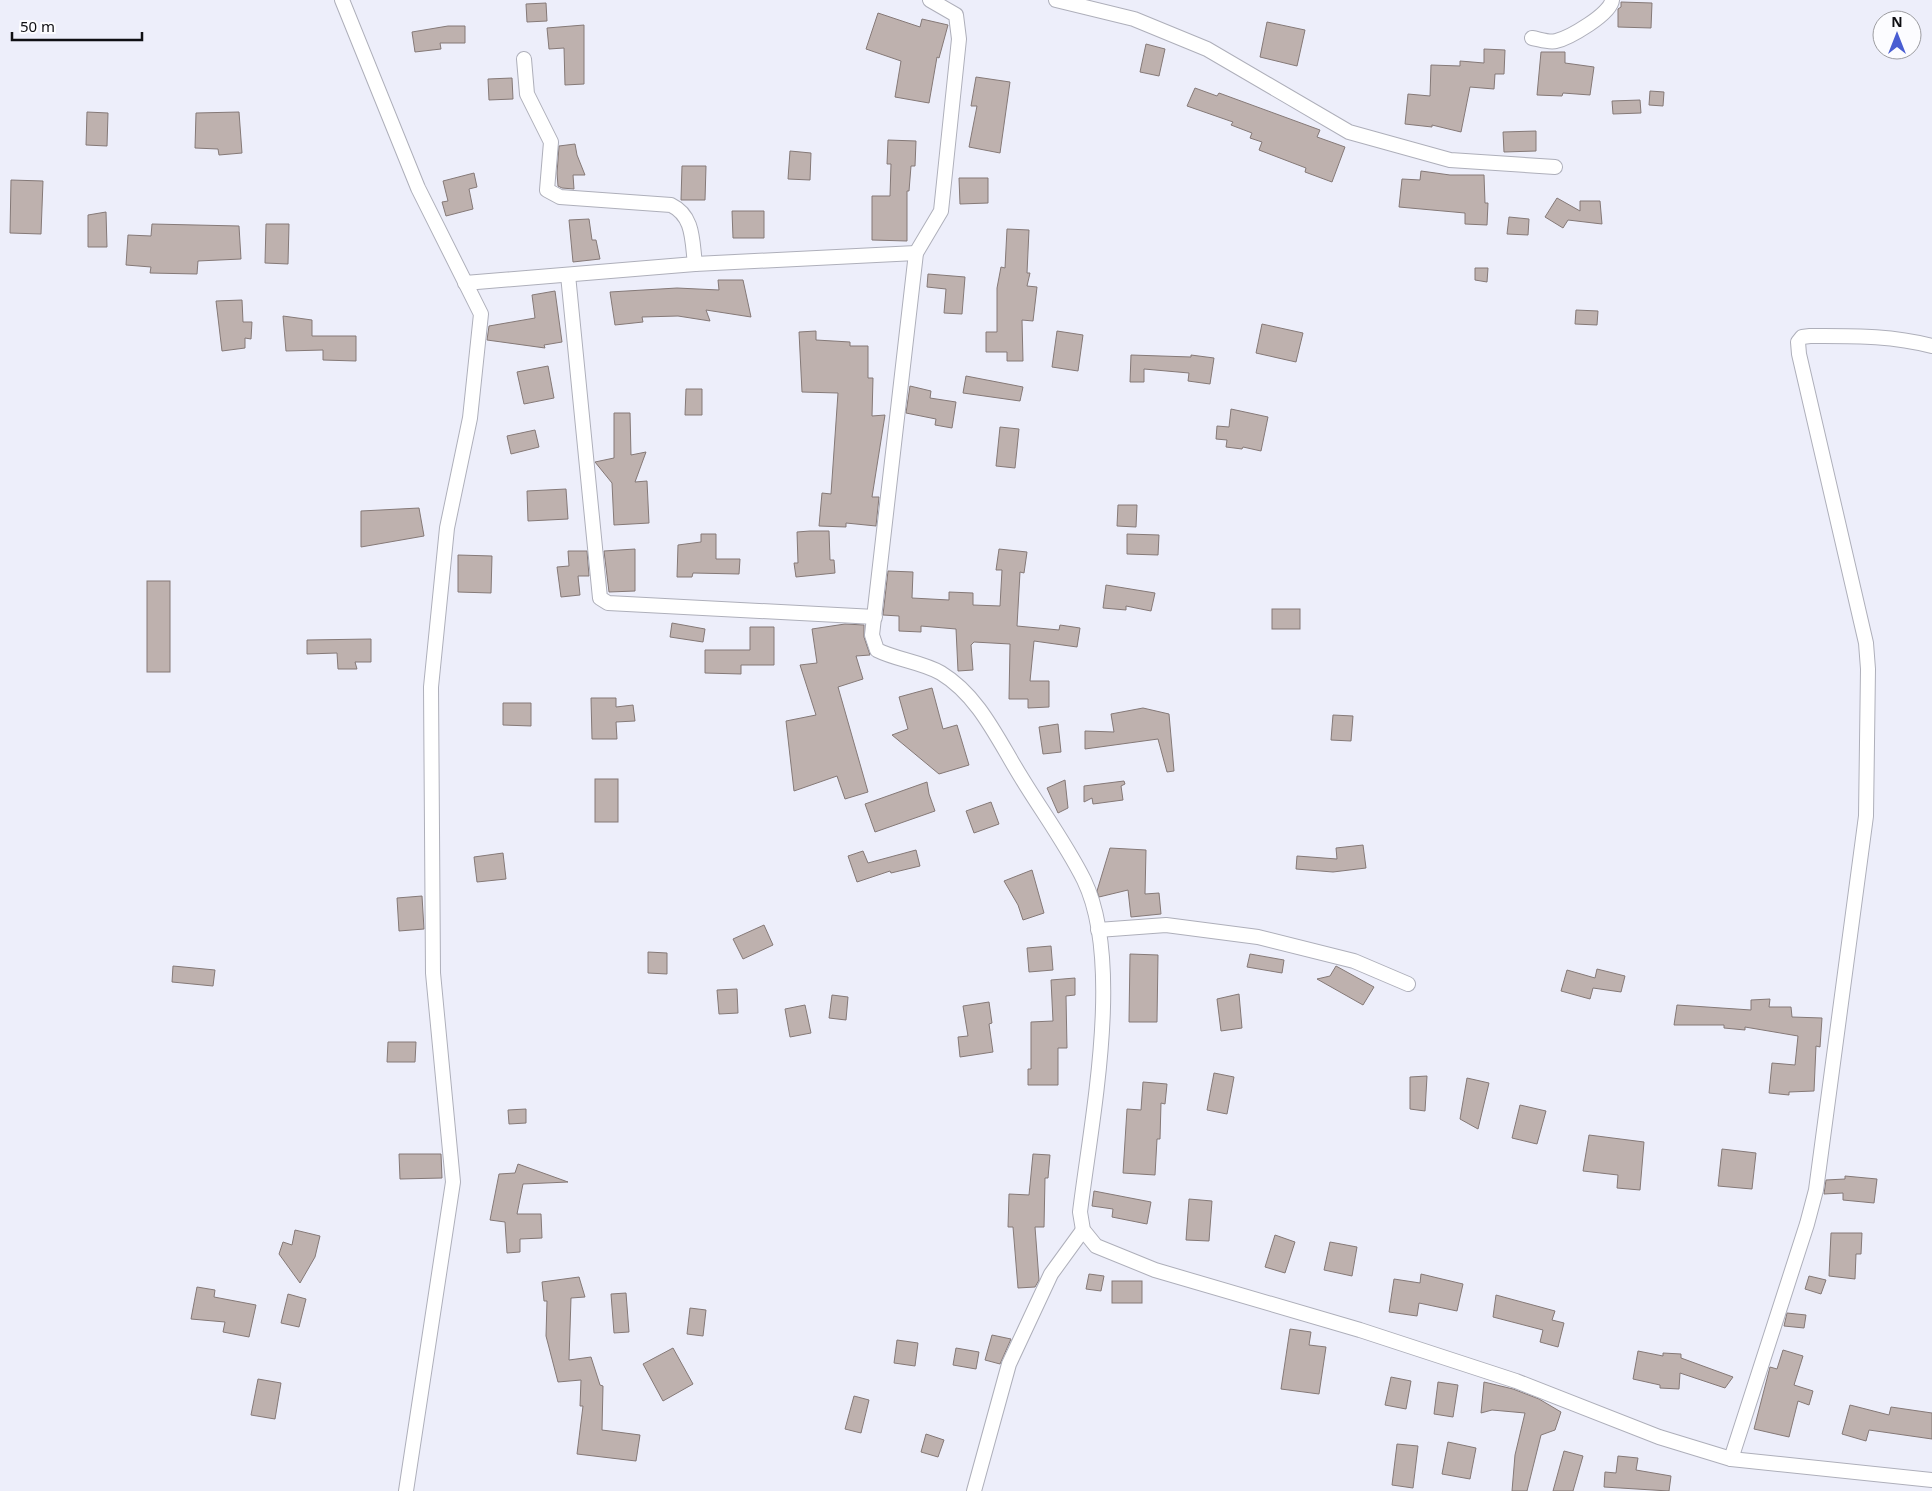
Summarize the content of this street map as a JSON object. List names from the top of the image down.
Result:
{
  "scale_bar": "50 m",
  "north": "top"
}
